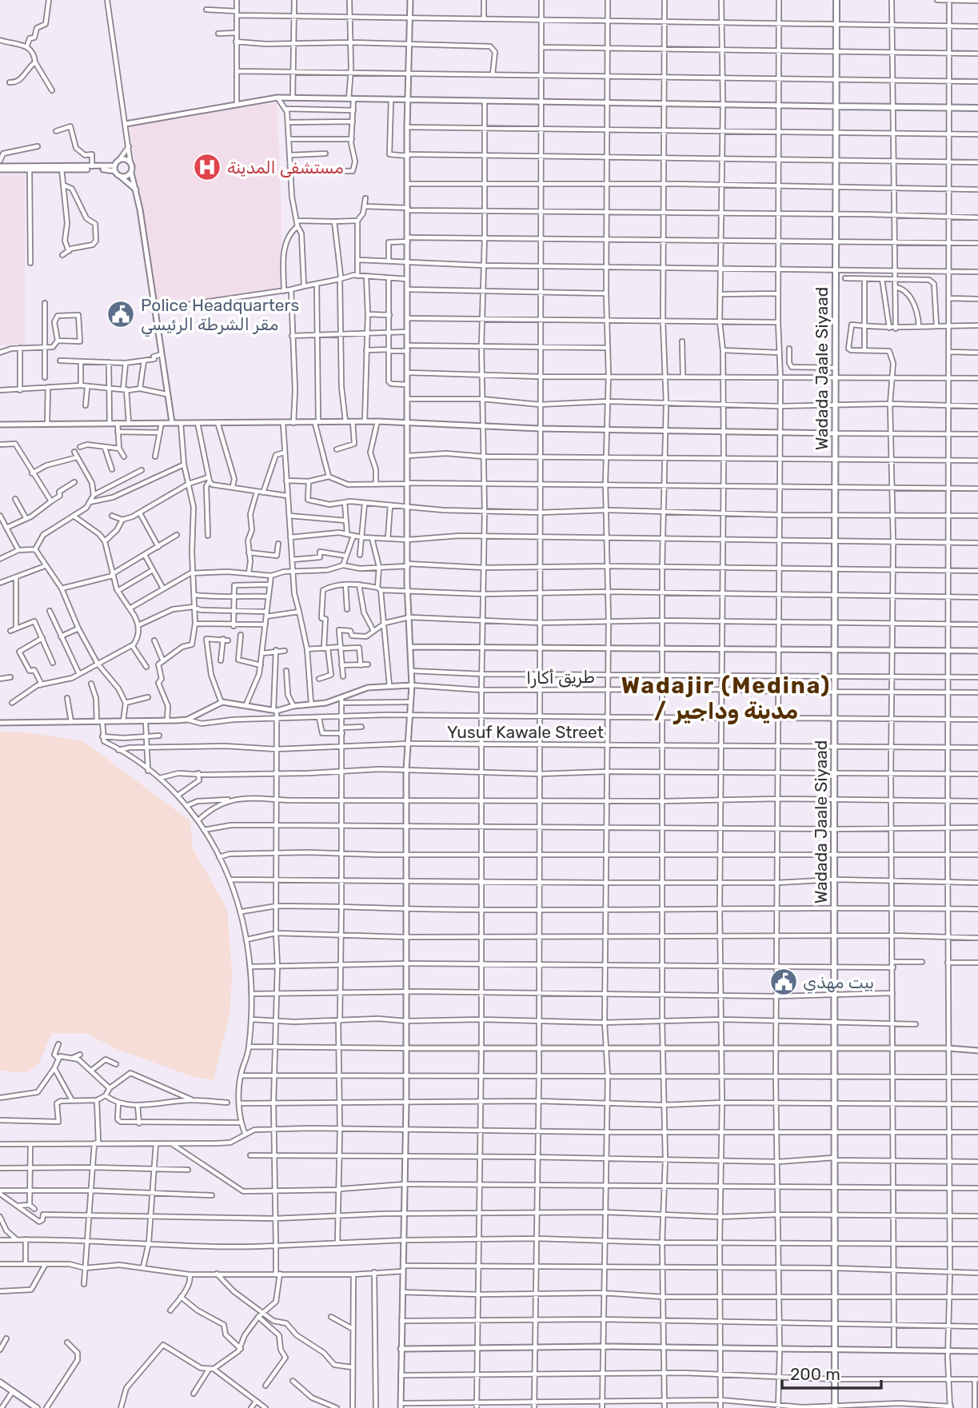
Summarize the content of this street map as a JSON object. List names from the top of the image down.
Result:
{
  "streets": {
    "main road": ["Wadada Jaale Siyaad"],
    "street": ["طريق أكارا", "Yusuf Kawale Street"]
  },
  "crossings": [
    ["Wadada Jaale Siyaad", "طريق أكارا"],
    ["Wadada Jaale Siyaad", "Yusuf Kawale Street"]
  ],
  "districts": ["Wadajir (Medina) / مدينة وداجير"],
  "places": {
    "hospital": ["مستشفى المدينة"],
    "public building": ["Police Headquarters مقر الشرطة الرئيسي", "بيت مهذي"]
  },
  "scale_bar": "200 m"
}
